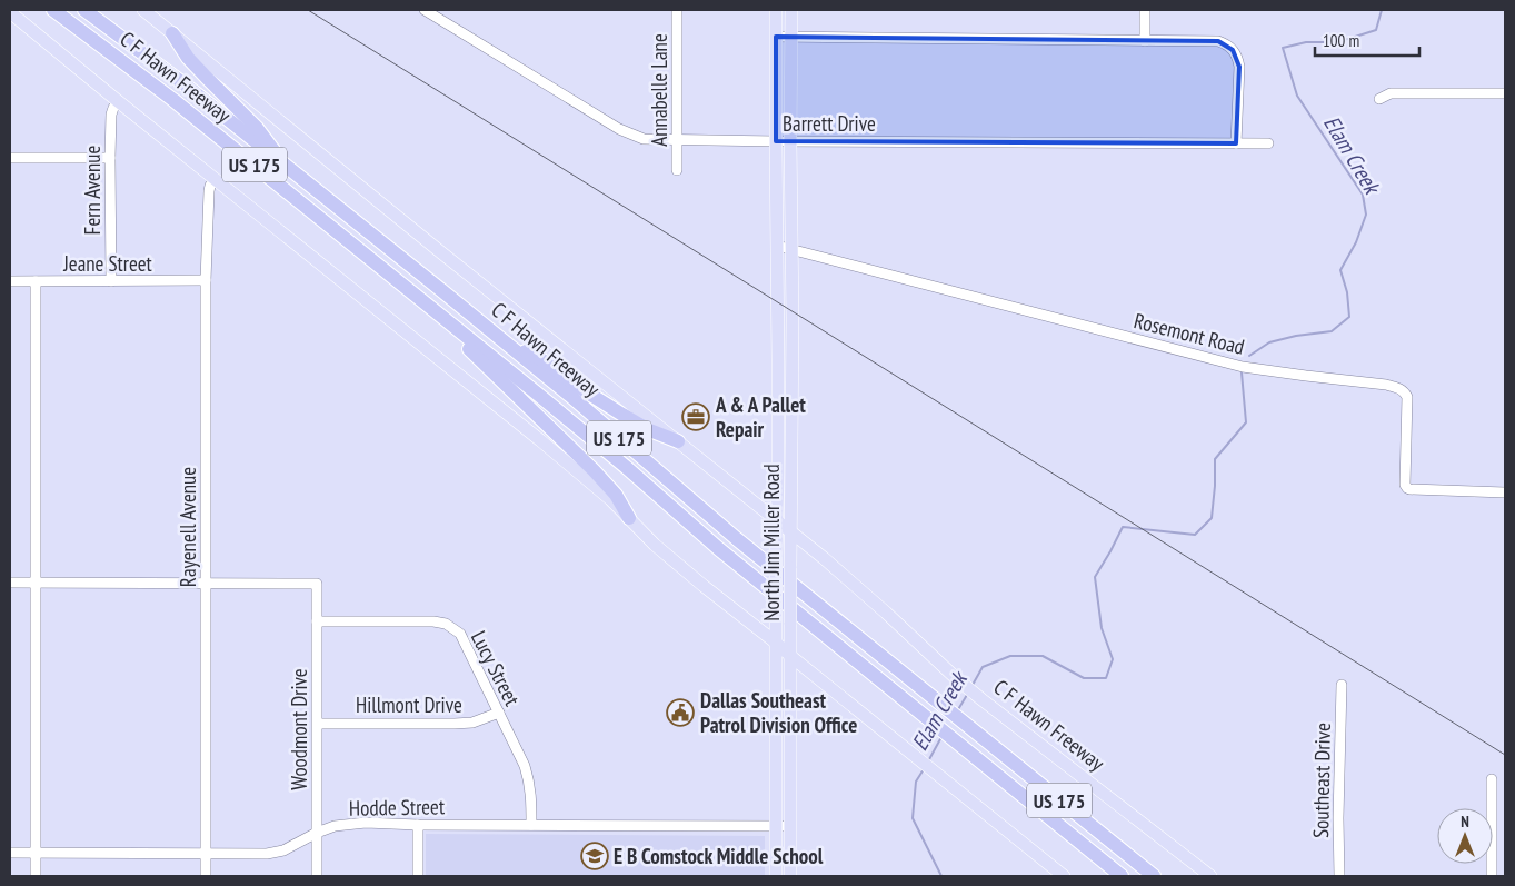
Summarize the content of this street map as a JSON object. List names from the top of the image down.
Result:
{
  "streets": {
    "highway": ["C F Hawn Freeway", "US 175"],
    "main road": ["North Jim Miller Road"],
    "street": [
      "Annabelle Lane",
      "Barrett Drive",
      "Fern Avenue",
      "Jeane Street",
      "Rosemont Road",
      "Rayenell Avenue",
      "Lucy Street",
      "Hillmont Drive",
      "Woodmont Drive",
      "Southeast Drive",
      "Hodde Street"
    ]
  },
  "crossings": [
    ["C F Hawn Freeway", "North Jim Miller Road"],
    ["Annabelle Lane", "Barrett Drive"],
    ["Barrett Drive", "North Jim Miller Road"],
    ["Fern Avenue", "Jeane Street"],
    ["Jeane Street", "Rayenell Avenue"],
    ["Rosemont Road", "North Jim Miller Road"],
    ["Rayenell Avenue", "Woodmont Drive"],
    ["Rayenell Avenue", "Hodde Street"],
    ["North Jim Miller Road", "Hodde Street"],
    ["Lucy Street", "Hillmont Drive"],
    ["Lucy Street", "Woodmont Drive"],
    ["Lucy Street", "Hodde Street"],
    ["Hillmont Drive", "Woodmont Drive"],
    ["Woodmont Drive", "Hodde Street"]
  ],
  "water": ["Elam Creek"],
  "places": {
    "office": ["A & A Pallet Repair"],
    "public building": ["Dallas Southeast Patrol Division Office"],
    "school or university": ["E B Comstock Middle School"]
  },
  "scale_bar": "100 m",
  "north": "top"
}
